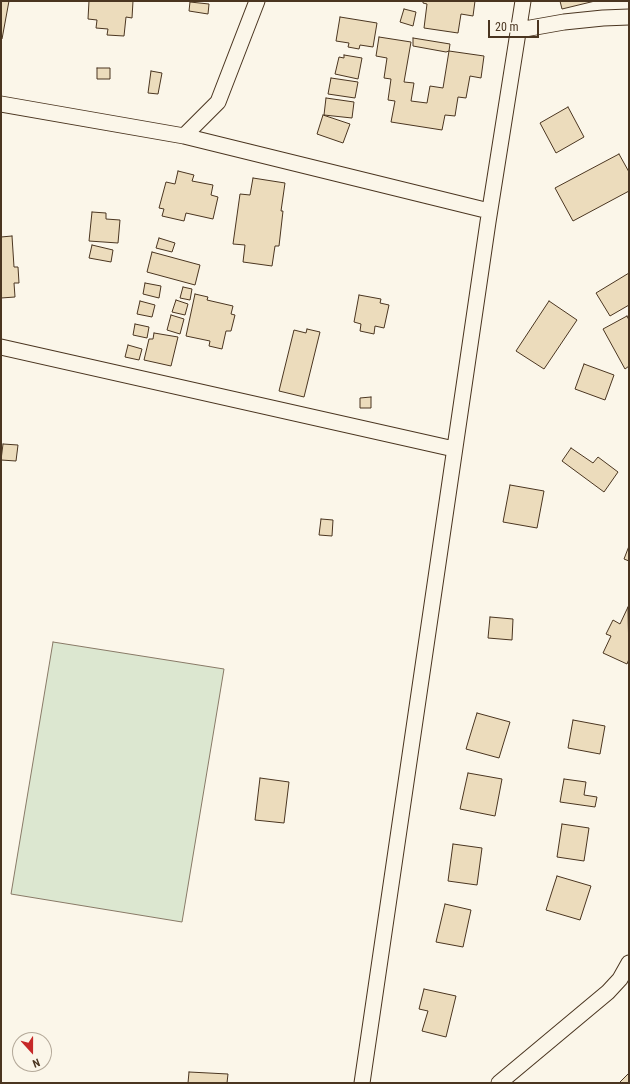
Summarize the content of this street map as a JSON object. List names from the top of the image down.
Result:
{
  "scale_bar": "20 m",
  "north": "bottom"
}
